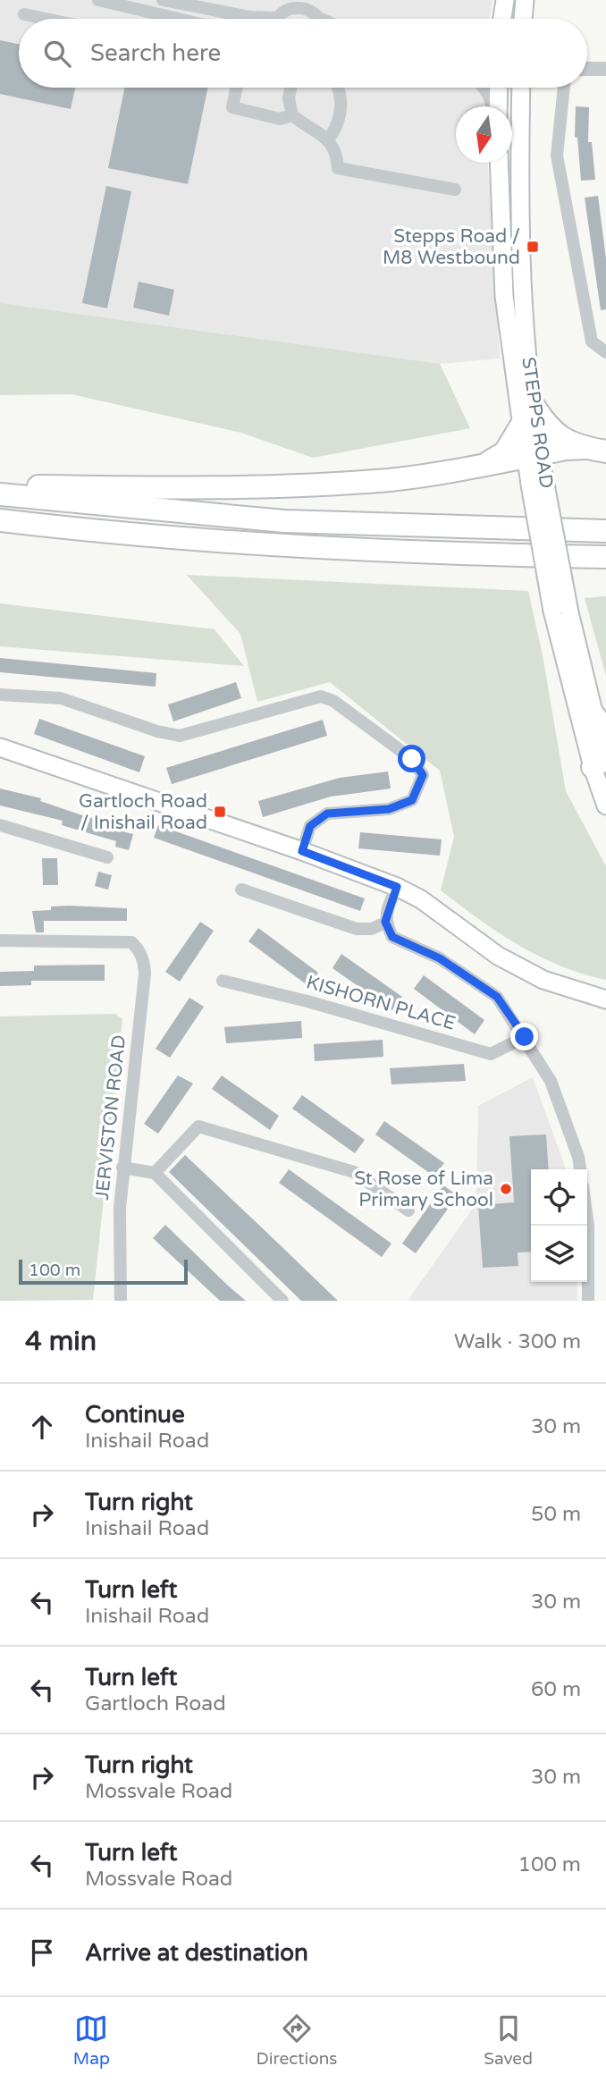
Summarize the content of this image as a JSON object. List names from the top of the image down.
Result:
{
  "streets": {
    "main road": ["STEPPS ROAD"],
    "street": ["KISHORN PLACE", "JERVISTON ROAD"]
  },
  "places": {
    "transit": ["Stepps Road / M8 Westbound", "Gartloch Road / Inishail Road"],
    "other": ["St Rose of Lima Primary School"]
  },
  "scale_bar": "100 m",
  "north": "bottom",
  "page": {
    "search": "Search here",
    "scale": "100 m",
    "heading": ["4 min", "Walk · 300 m"],
    "list": [
      ["Continue", "Inishail Road", "30 m"],
      ["Turn right", "Inishail Road", "50 m"],
      ["Turn left", "Inishail Road", "30 m"],
      ["Turn left", "Gartloch Road", "60 m"],
      ["Turn right", "Mossvale Road", "30 m"],
      ["Turn left", "Mossvale Road", "100 m"],
      "Arrive at destination"
    ],
    "nav": ["Map", "Directions", "Saved"]
  }
}
